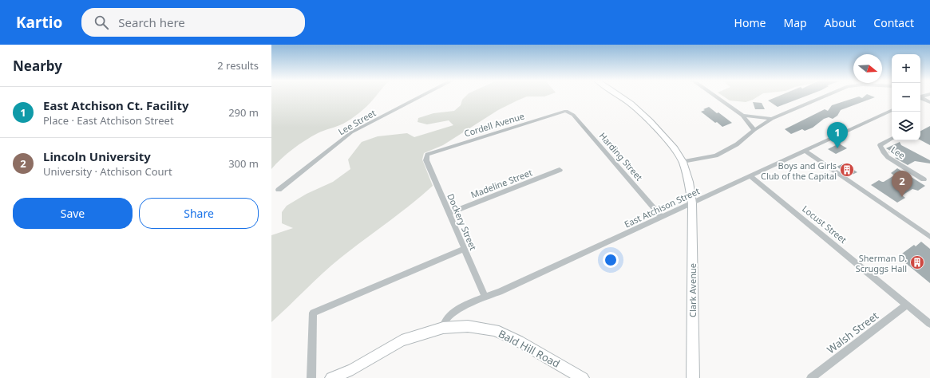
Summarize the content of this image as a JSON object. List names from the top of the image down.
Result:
{
  "streets": {
    "main road": ["Clark Avenue", "Bald Hill Road"],
    "street": [
      "Lee Street",
      "Cordell Avenue",
      "Lee",
      "Harding Street",
      "Madeline Street",
      "East Atchison Street",
      "Dockery Street",
      "Locust Street",
      "Walsh Street"
    ]
  },
  "crossings": [
    ["Cordell Avenue", "Harding Street"],
    ["Cordell Avenue", "Dockery Street"],
    ["Harding Street", "East Atchison Street"],
    ["Madeline Street", "Dockery Street"],
    ["East Atchison Street", "Dockery Street"],
    ["East Atchison Street", "Locust Street"],
    ["East Atchison Street", "Clark Avenue"],
    ["East Atchison Street", "Bald Hill Road"],
    ["Locust Street", "Walsh Street"]
  ],
  "places": {
    "building": ["Boys and Girls Club of the Capital", "Sherman D. Scruggs Hall"]
  },
  "north": "right",
  "page": {
    "header": "Kartio",
    "search": "Search here",
    "nav": [
      "Home",
      "Map",
      "About",
      "Contact"
    ],
    "heading": ["Nearby", "2 results"],
    "map_buttons": ["+", "−"],
    "list": [
      {
        "mark": "1",
        "name": "East Atchison Ct. Facility",
        "note": "Place · East Atchison Street",
        "value": "290 m"
      },
      {
        "mark": "2",
        "name": "Lincoln University",
        "note": "University · Atchison Court",
        "value": "300 m"
      }
    ],
    "pins": ["1", "2"],
    "buttons": ["Save", "Share"]
  }
}
